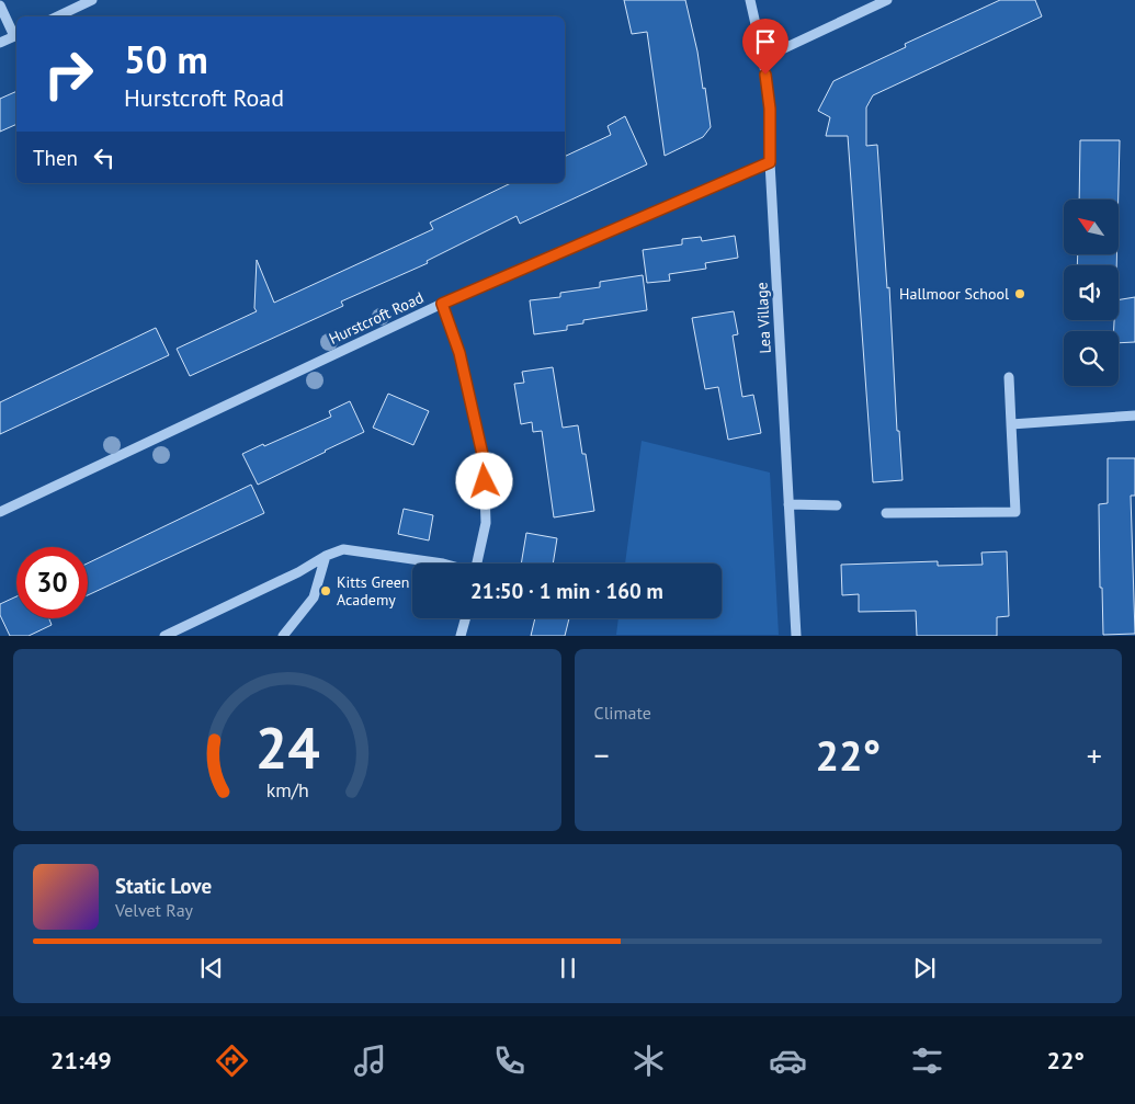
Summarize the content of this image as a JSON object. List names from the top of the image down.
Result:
{
  "streets": {
    "street": ["Hurstcroft Road", "Lea Village"]
  },
  "crossings": [
    ["Hurstcroft Road", "Lea Village"]
  ],
  "places": ["Hallmoor School", "Kitts Green Academy"],
  "north": "top left",
  "page": {
    "turn": ["50 m", "Hurstcroft Road"],
    "then": "Then",
    "limit": "30",
    "trip": "21:50 · 1 min · 160 m",
    "tile": "Climate",
    "heat": ["−", "22°", "+"],
    "song": ["Static Love", "Velvet Ray"],
    "tabs": ["21:49", "22°"],
    "gauge": ["24", "km/h"]
  }
}
